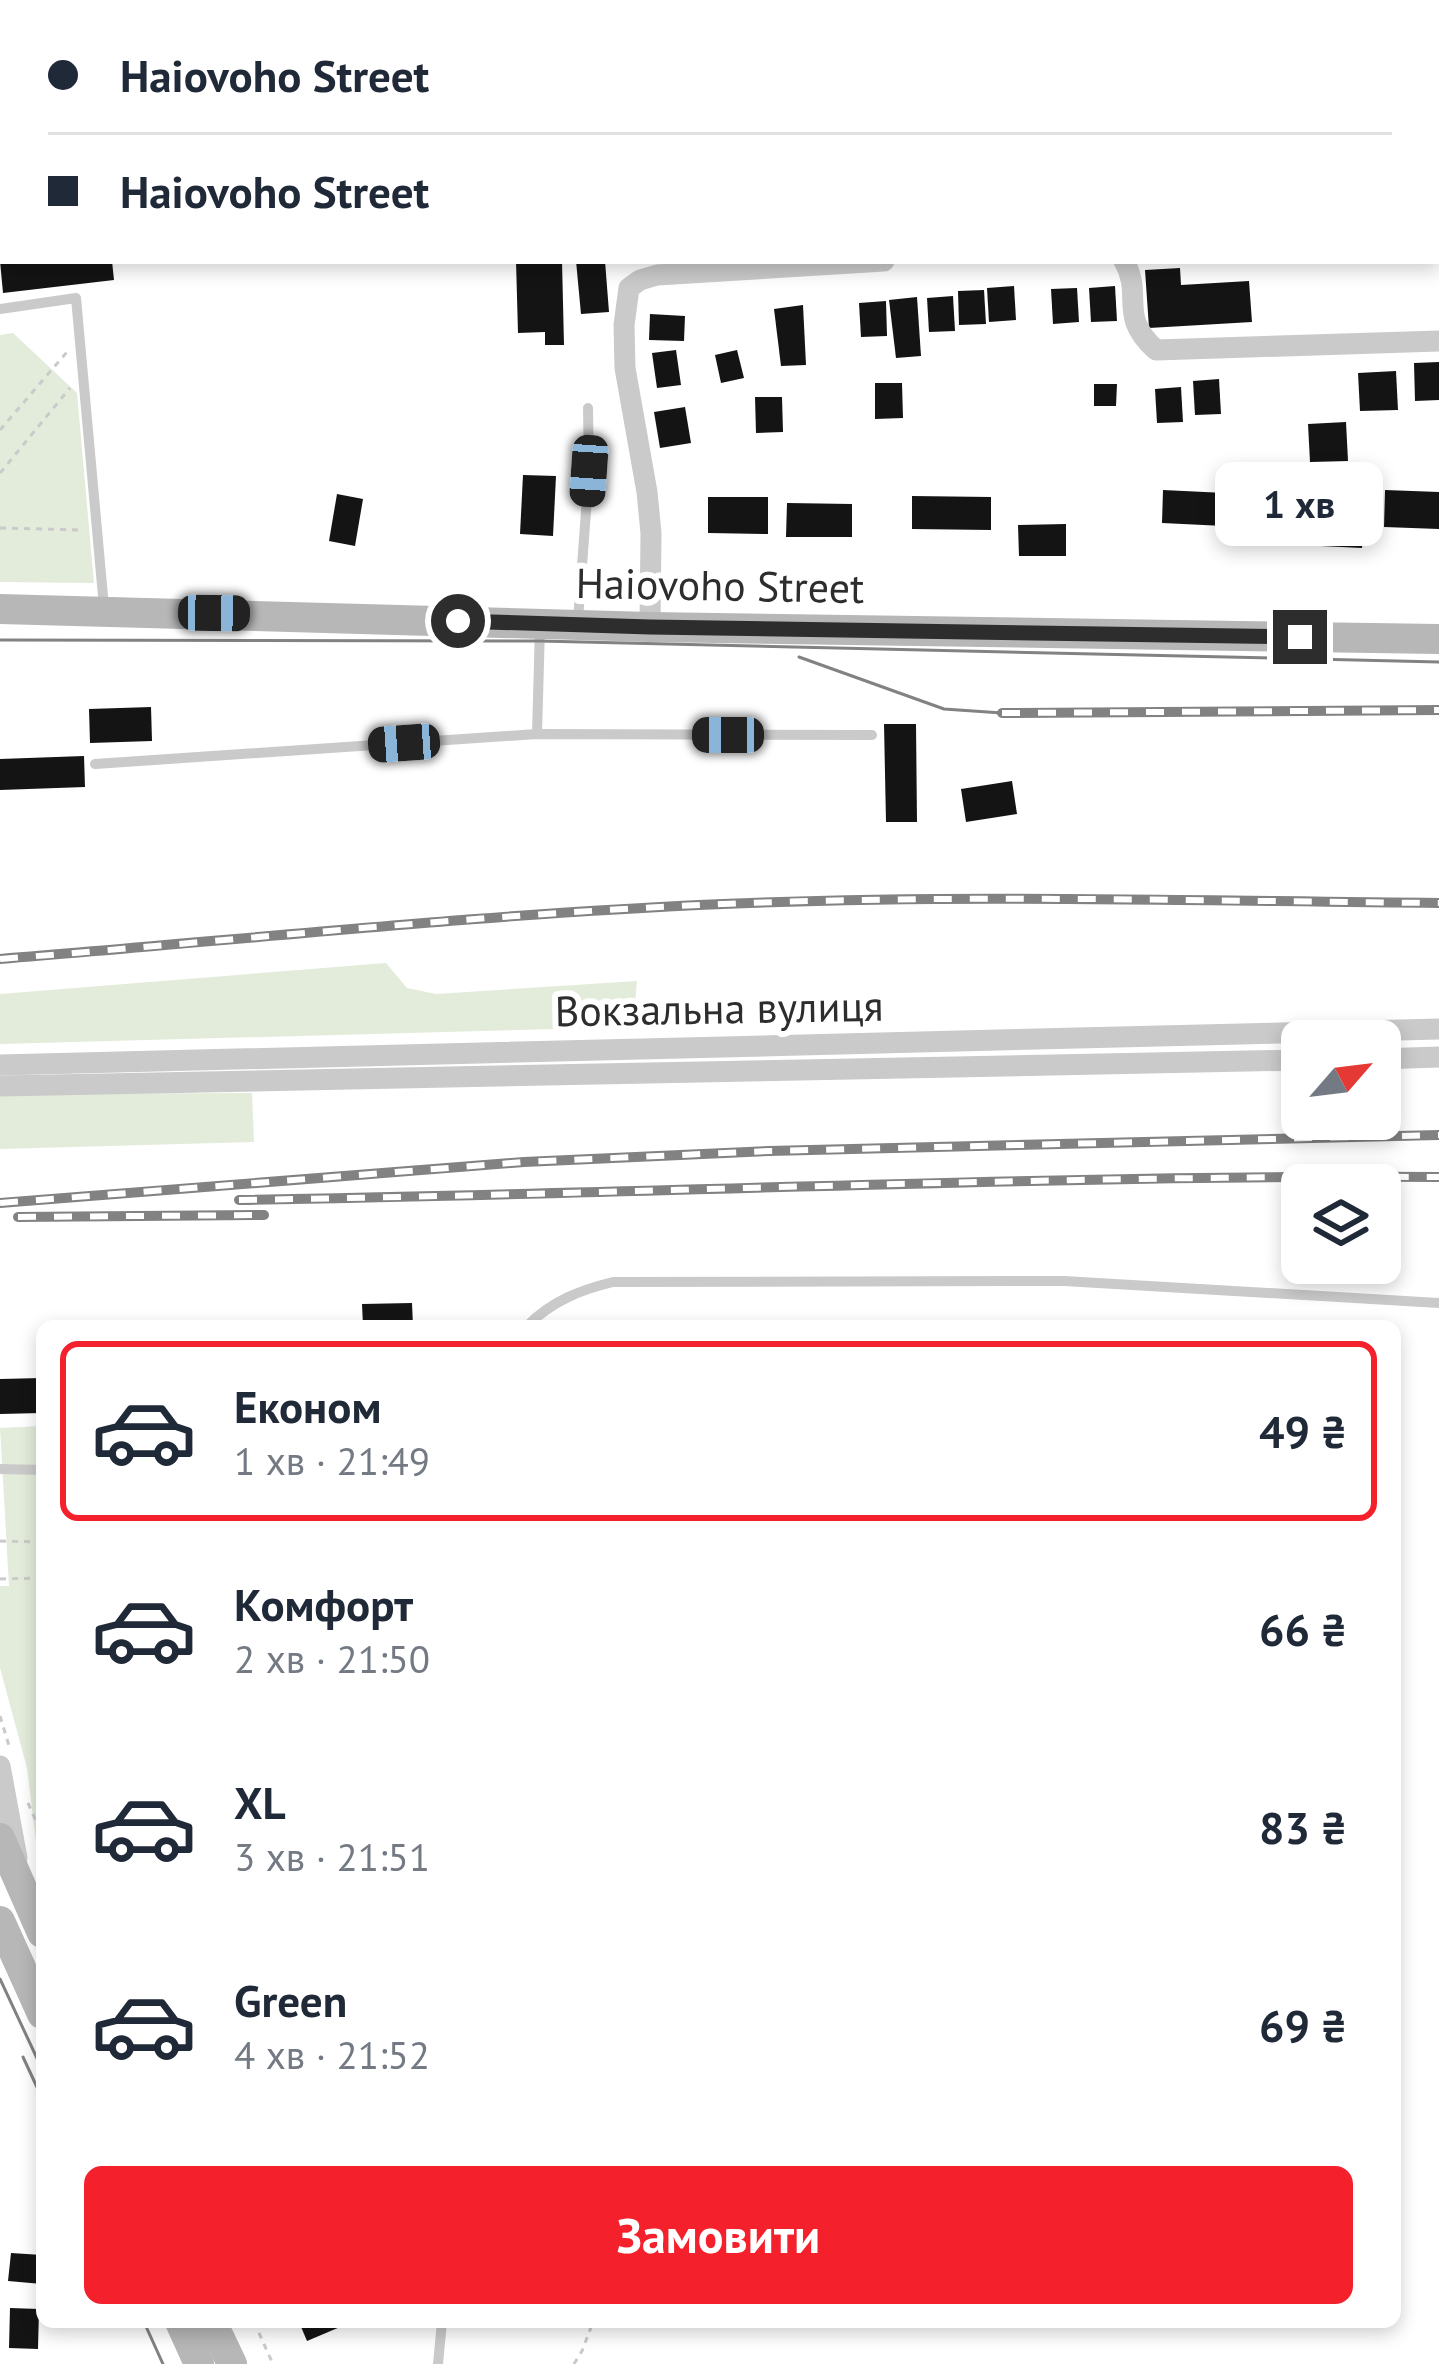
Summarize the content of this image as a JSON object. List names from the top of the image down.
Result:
{
  "streets": {
    "street": ["Haiovoho Street", "Вокзальна вулиця"]
  },
  "north": "top right",
  "page": {
    "banner": ["Haiovoho Street", "Haiovoho Street"],
    "bubble": "1 хв",
    "list": [
      {
        "name": "Економ",
        "note": "1 хв · 21:49",
        "value": "49 ₴"
      },
      {
        "name": "Комфорт",
        "note": "2 хв · 21:50",
        "value": "66 ₴"
      },
      {
        "name": "XL",
        "note": "3 хв · 21:51",
        "value": "83 ₴"
      },
      {
        "name": "Green",
        "note": "4 хв · 21:52",
        "value": "69 ₴"
      }
    ],
    "buttons": "Замовити"
  }
}
